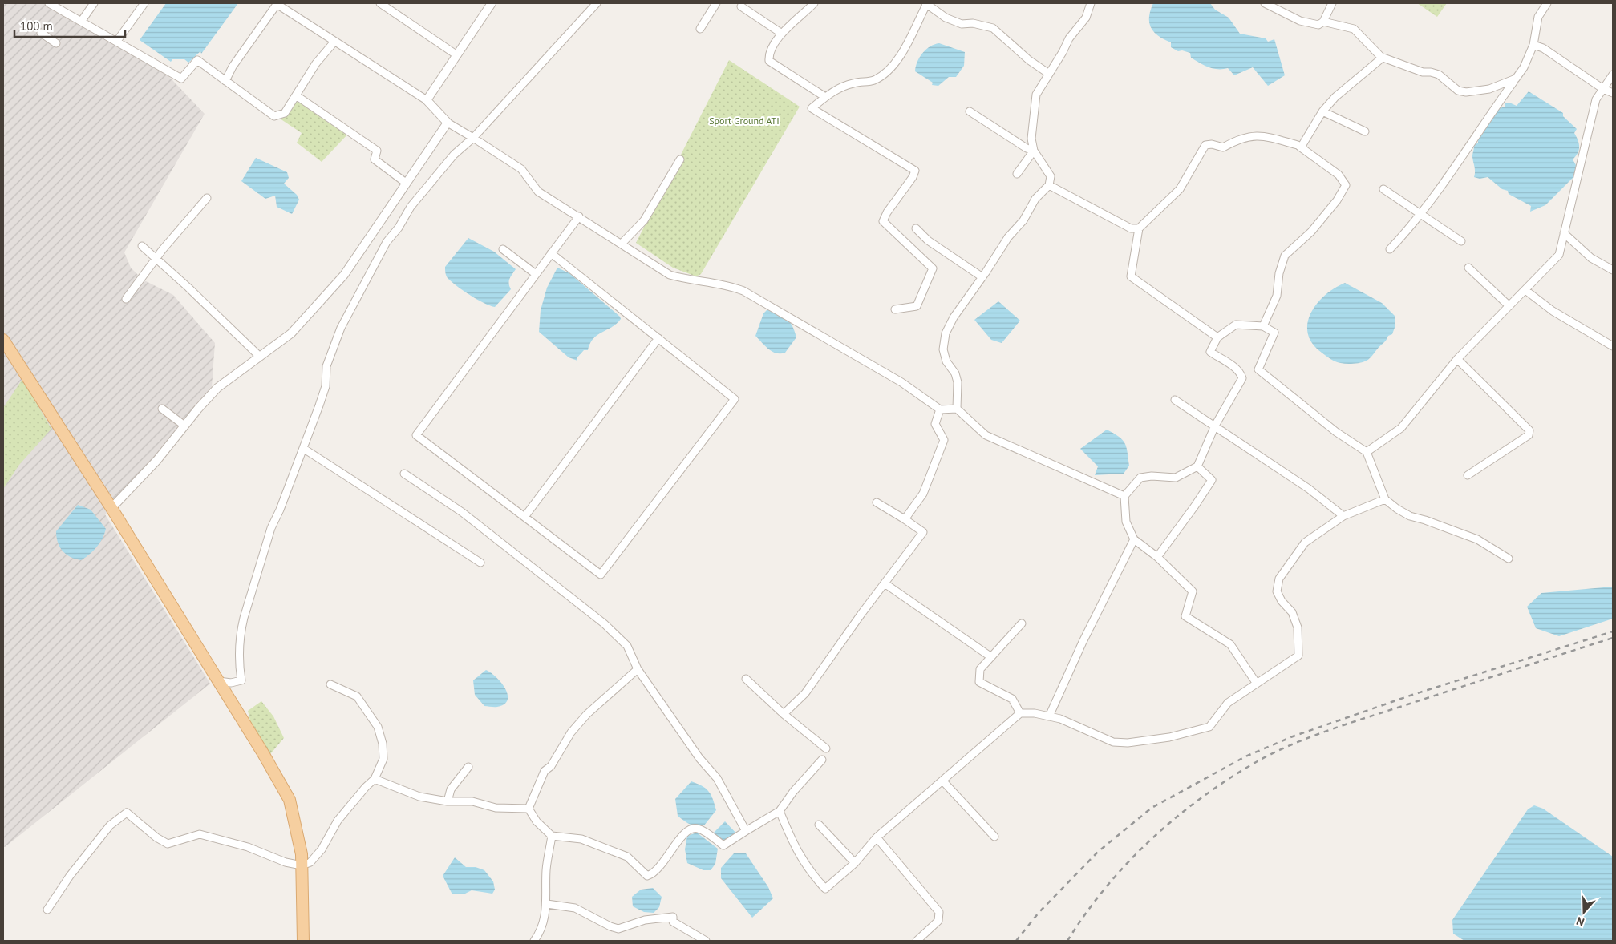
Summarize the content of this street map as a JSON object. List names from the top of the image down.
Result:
{
  "parks": ["Sport Ground ATI"],
  "scale_bar": "100 m",
  "north": "bottom"
}
